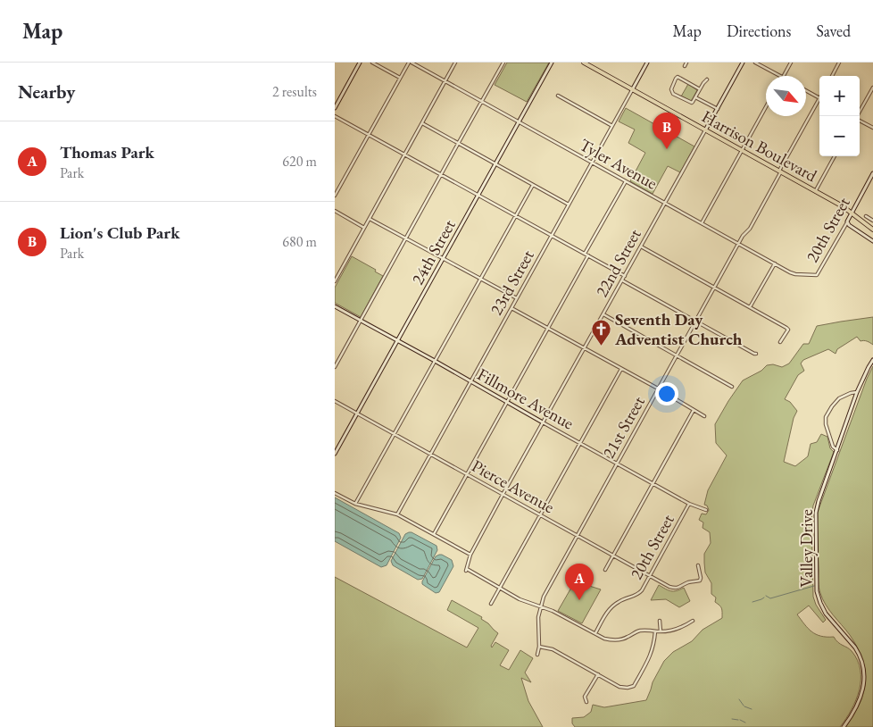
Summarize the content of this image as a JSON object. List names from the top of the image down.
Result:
{
  "streets": {
    "main road": ["Harrison Boulevard"],
    "street": [
      "Tyler Avenue",
      "20th Street",
      "24th Street",
      "22nd Street",
      "23rd Street",
      "Fillmore Avenue",
      "21st Street",
      "Pierce Avenue",
      "Valley Drive"
    ]
  },
  "crossings": [
    ["Harrison Boulevard", "20th Street"],
    ["Harrison Boulevard", "22nd Street"],
    ["Harrison Boulevard", "23rd Street"],
    ["Harrison Boulevard", "21st Street"],
    ["Tyler Avenue", "20th Street"],
    ["Tyler Avenue", "24th Street"],
    ["Tyler Avenue", "22nd Street"],
    ["Tyler Avenue", "23rd Street"],
    ["Tyler Avenue", "21st Street"],
    ["20th Street", "Fillmore Avenue"],
    ["20th Street", "Pierce Avenue"],
    ["24th Street", "Fillmore Avenue"],
    ["24th Street", "Pierce Avenue"],
    ["22nd Street", "Fillmore Avenue"],
    ["22nd Street", "Pierce Avenue"],
    ["23rd Street", "Fillmore Avenue"],
    ["23rd Street", "Pierce Avenue"],
    ["Fillmore Avenue", "21st Street"],
    ["21st Street", "Pierce Avenue"]
  ],
  "places": {
    "church": ["Seventh Day Adventist Church"]
  },
  "north": "bottom right",
  "page": {
    "header": "Map",
    "nav": ["Map", "Directions", "Saved"],
    "heading": ["Nearby", "2 results"],
    "map_buttons": ["+", "−"],
    "pins": ["B", "A"],
    "list": [
      {
        "mark": "A",
        "name": "Thomas Park",
        "note": "Park",
        "value": "620 m"
      },
      {
        "mark": "B",
        "name": "Lion's Club Park",
        "note": "Park",
        "value": "680 m"
      }
    ]
  }
}
